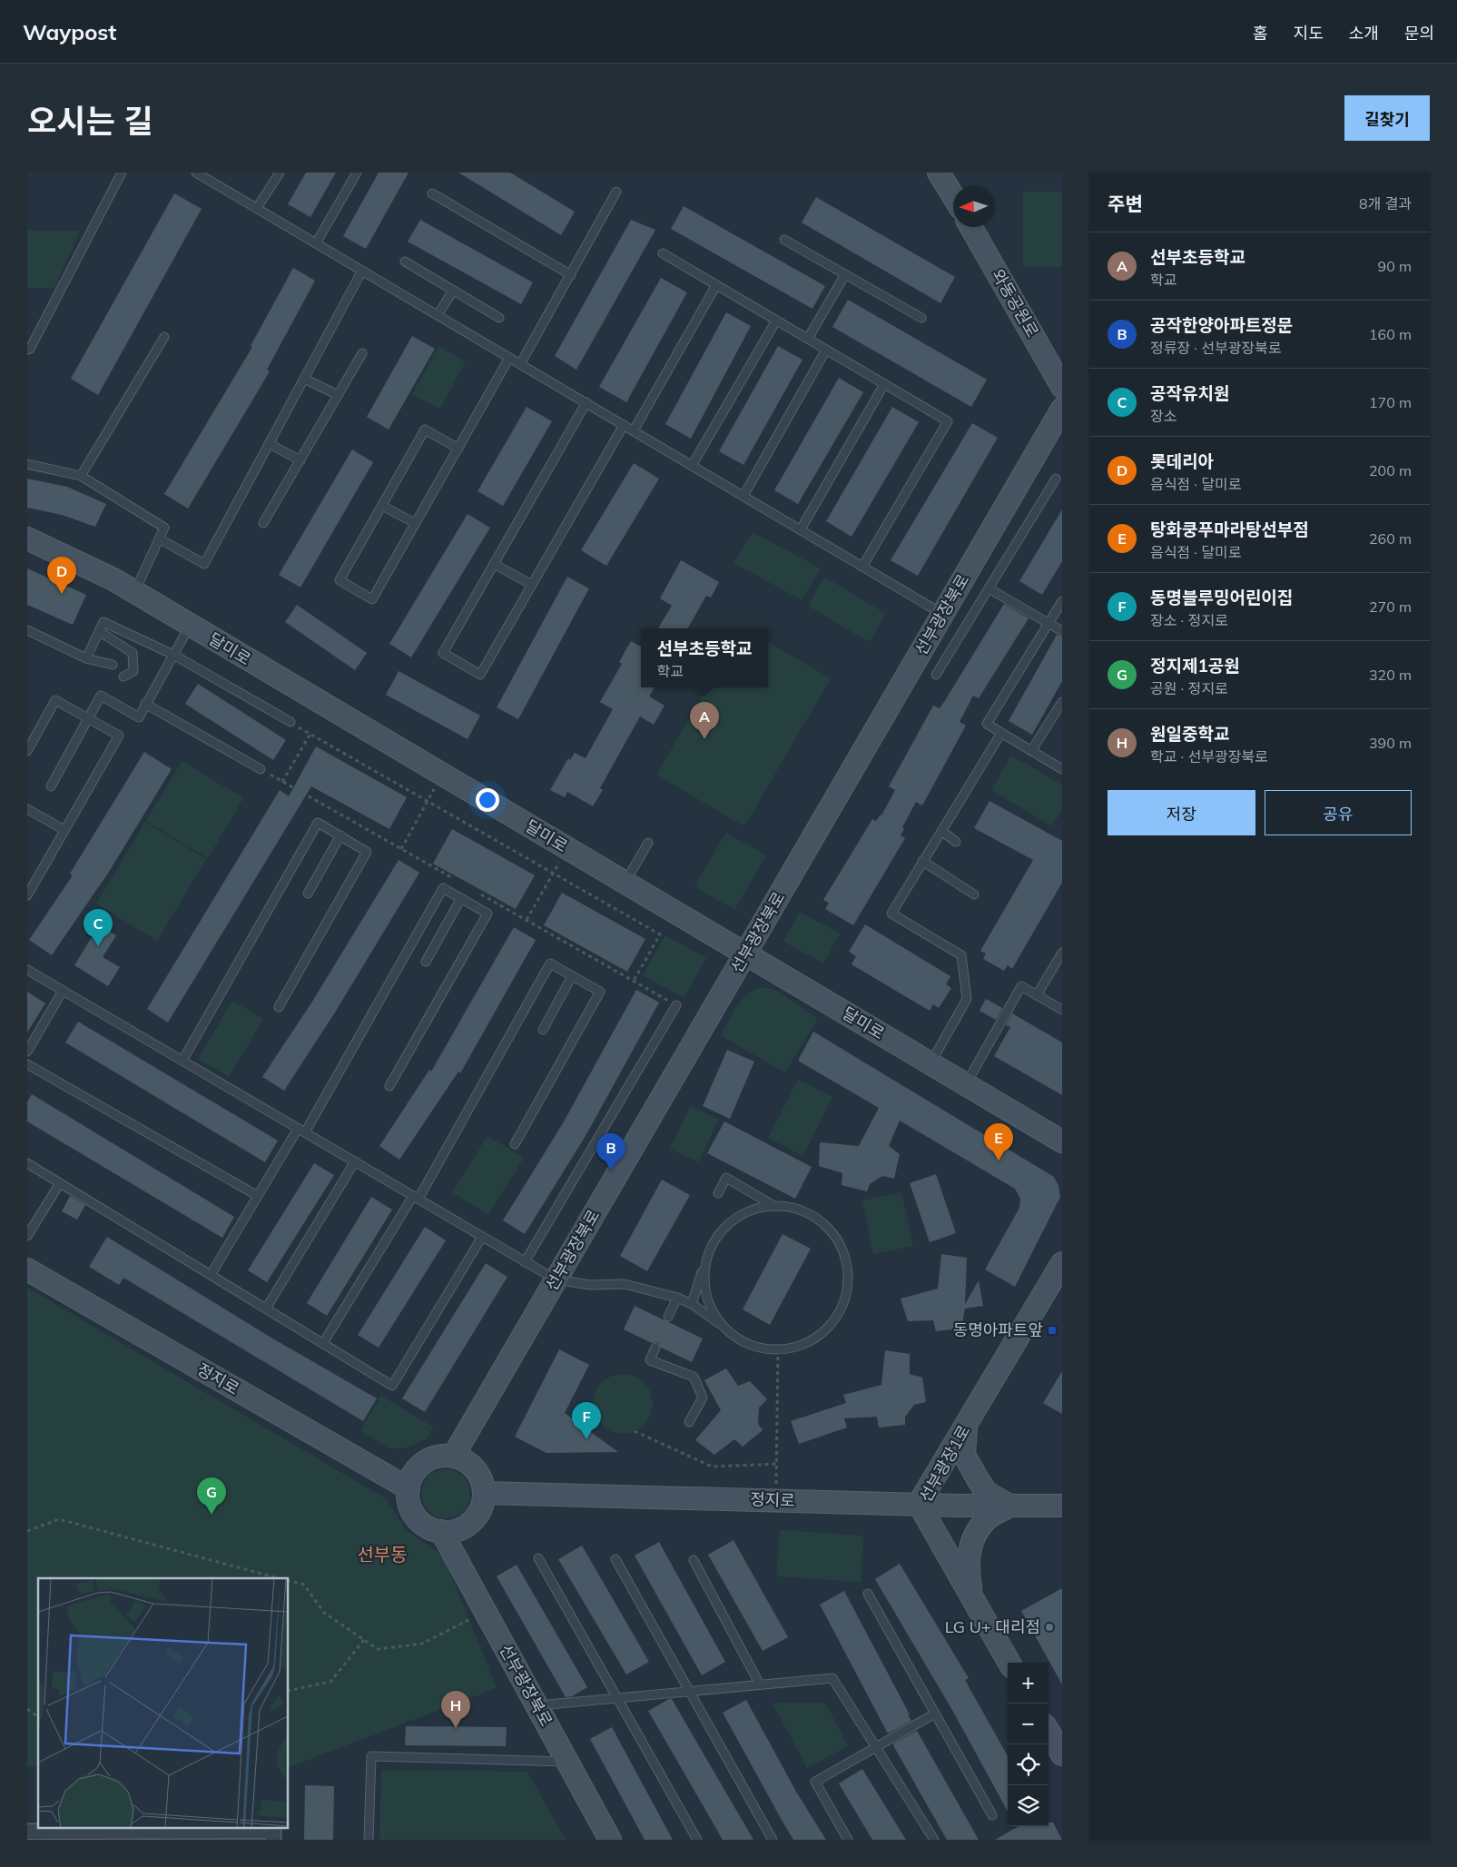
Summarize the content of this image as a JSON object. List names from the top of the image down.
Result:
{
  "streets": {
    "street": [
      "와동공원로",
      "선부광장북로",
      "달미로",
      "정지로",
      "선부광장1로"
    ]
  },
  "crossings": [
    ["선부광장북로", "달미로"],
    ["선부광장북로", "정지로"],
    ["정지로", "선부광장1로"]
  ],
  "districts": ["선부동"],
  "places": {
    "transit": ["동명아파트앞"],
    "other": ["LG U+ 대리점"]
  },
  "north": "left",
  "page": {
    "header": "Waypost",
    "nav": [
      "홈",
      "지도",
      "소개",
      "문의"
    ],
    "title": "오시는 길",
    "buttons": [
      "길찾기",
      ["저장", "공유"]
    ],
    "heading": ["주변", "8개 결과"],
    "list": [
      {
        "mark": "A",
        "name": "선부초등학교",
        "note": "학교",
        "value": "90 m"
      },
      {
        "mark": "B",
        "name": "공작한양아파트정문",
        "note": "정류장 · 선부광장북로",
        "value": "160 m"
      },
      {
        "mark": "C",
        "name": "공작유치원",
        "note": "장소",
        "value": "170 m"
      },
      {
        "mark": "D",
        "name": "롯데리아",
        "note": "음식점 · 달미로",
        "value": "200 m"
      },
      {
        "mark": "E",
        "name": "탕화쿵푸마라탕선부점",
        "note": "음식점 · 달미로",
        "value": "260 m"
      },
      {
        "mark": "F",
        "name": "동명블루밍어린이집",
        "note": "장소 · 정지로",
        "value": "270 m"
      },
      {
        "mark": "G",
        "name": "정지제1공원",
        "note": "공원 · 정지로",
        "value": "320 m"
      },
      {
        "mark": "H",
        "name": "원일중학교",
        "note": "학교 · 선부광장북로",
        "value": "390 m"
      }
    ],
    "pins": [
      "D",
      "A",
      "C",
      "E",
      "B",
      "F",
      "G",
      "H"
    ],
    "popup": ["선부초등학교", "학교"],
    "map_buttons": ["+", "−"]
  }
}
